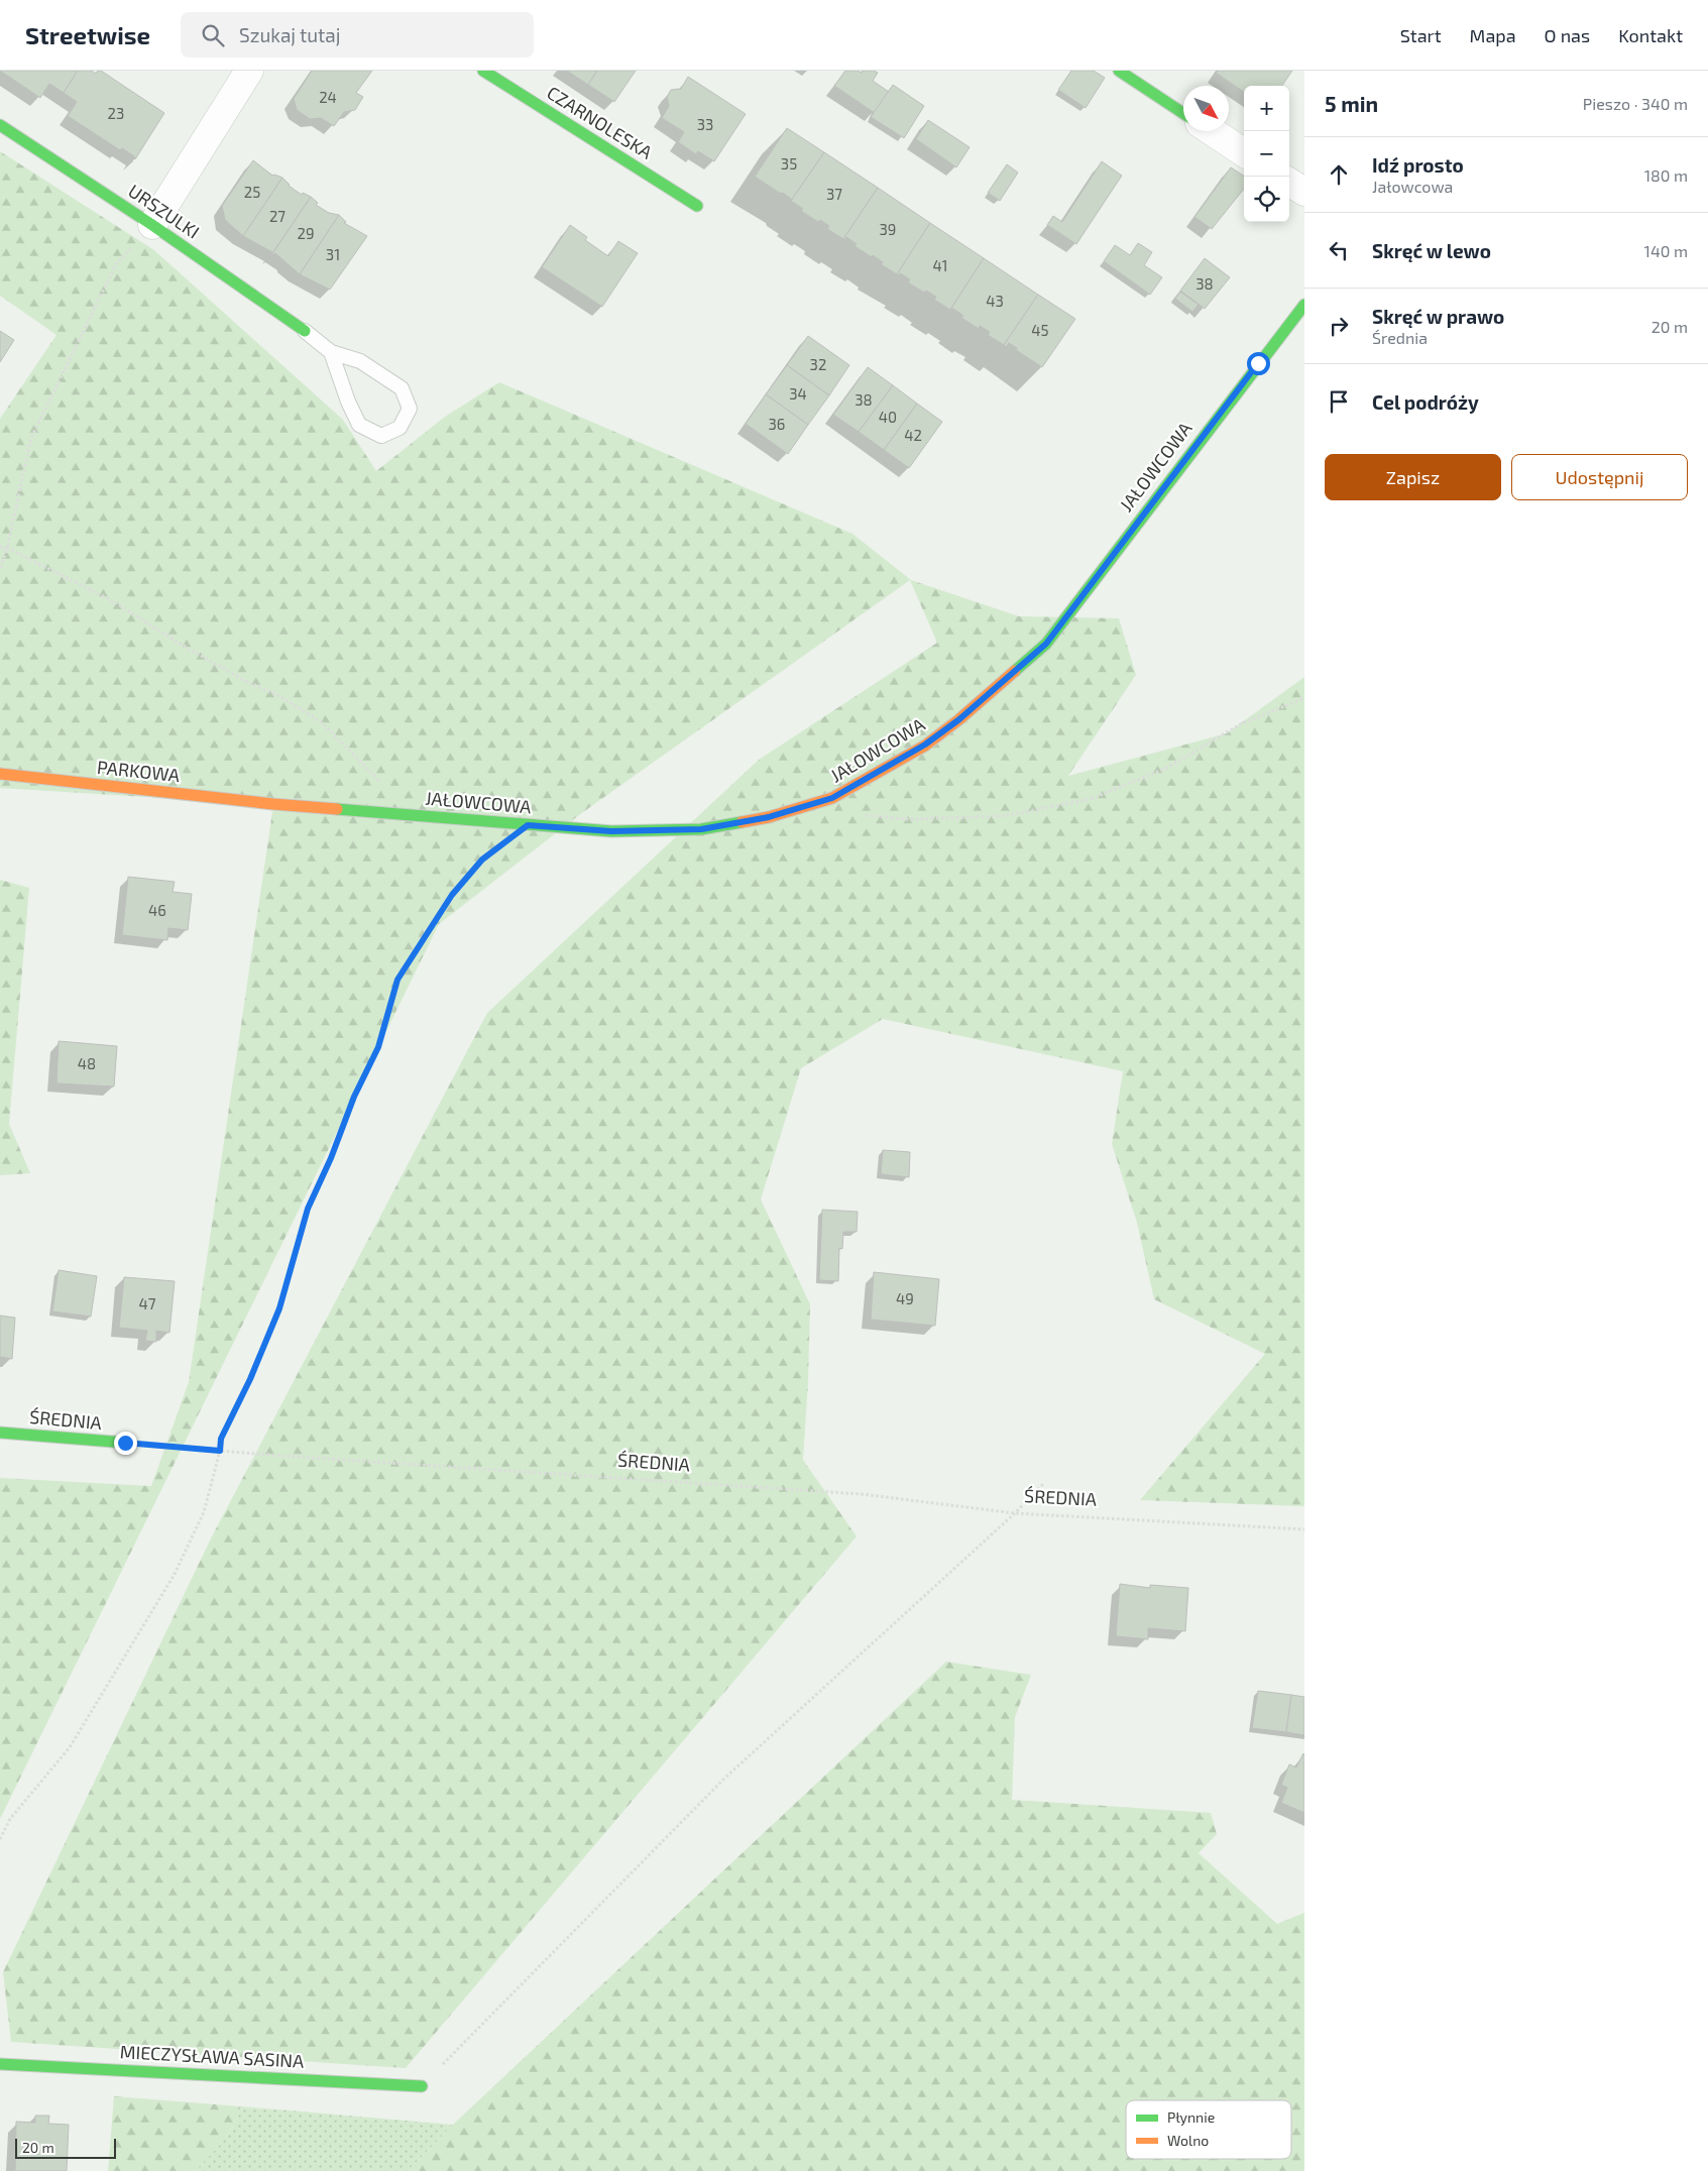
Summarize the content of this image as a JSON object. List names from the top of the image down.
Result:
{
  "streets": {
    "street": [
      "CZARNOLESKA",
      "URSZULKI",
      "JAŁOWCOWA",
      "PARKOWA",
      "ŚREDNIA",
      "MIECZYSŁAWA SASINA"
    ]
  },
  "crossings": [
    ["JAŁOWCOWA", "PARKOWA"]
  ],
  "house_numbers": [
    "24",
    "23",
    "33",
    "35",
    "25",
    "37",
    "27",
    "39",
    "29",
    "31",
    "41",
    "38",
    "43",
    "45",
    "32",
    "34",
    "38",
    "40",
    "36",
    "42",
    "46",
    "48",
    "49",
    "47"
  ],
  "legend": ["Płynnie", "Wolno"],
  "scale_bar": "20 m",
  "north": "bottom right",
  "page": {
    "header": "Streetwise",
    "search": "Szukaj tutaj",
    "nav": [
      "Start",
      "Mapa",
      "O nas",
      "Kontakt"
    ],
    "heading": ["5 min", "Pieszo · 340 m"],
    "map_buttons": ["+", "−"],
    "list": [
      ["Idź prosto", "Jałowcowa", "180 m"],
      ["Skręć w lewo", "140 m"],
      ["Skręć w prawo", "Średnia", "20 m"],
      "Cel podróży"
    ],
    "buttons": ["Zapisz", "Udostępnij"],
    "scale": "20 m"
  }
}
